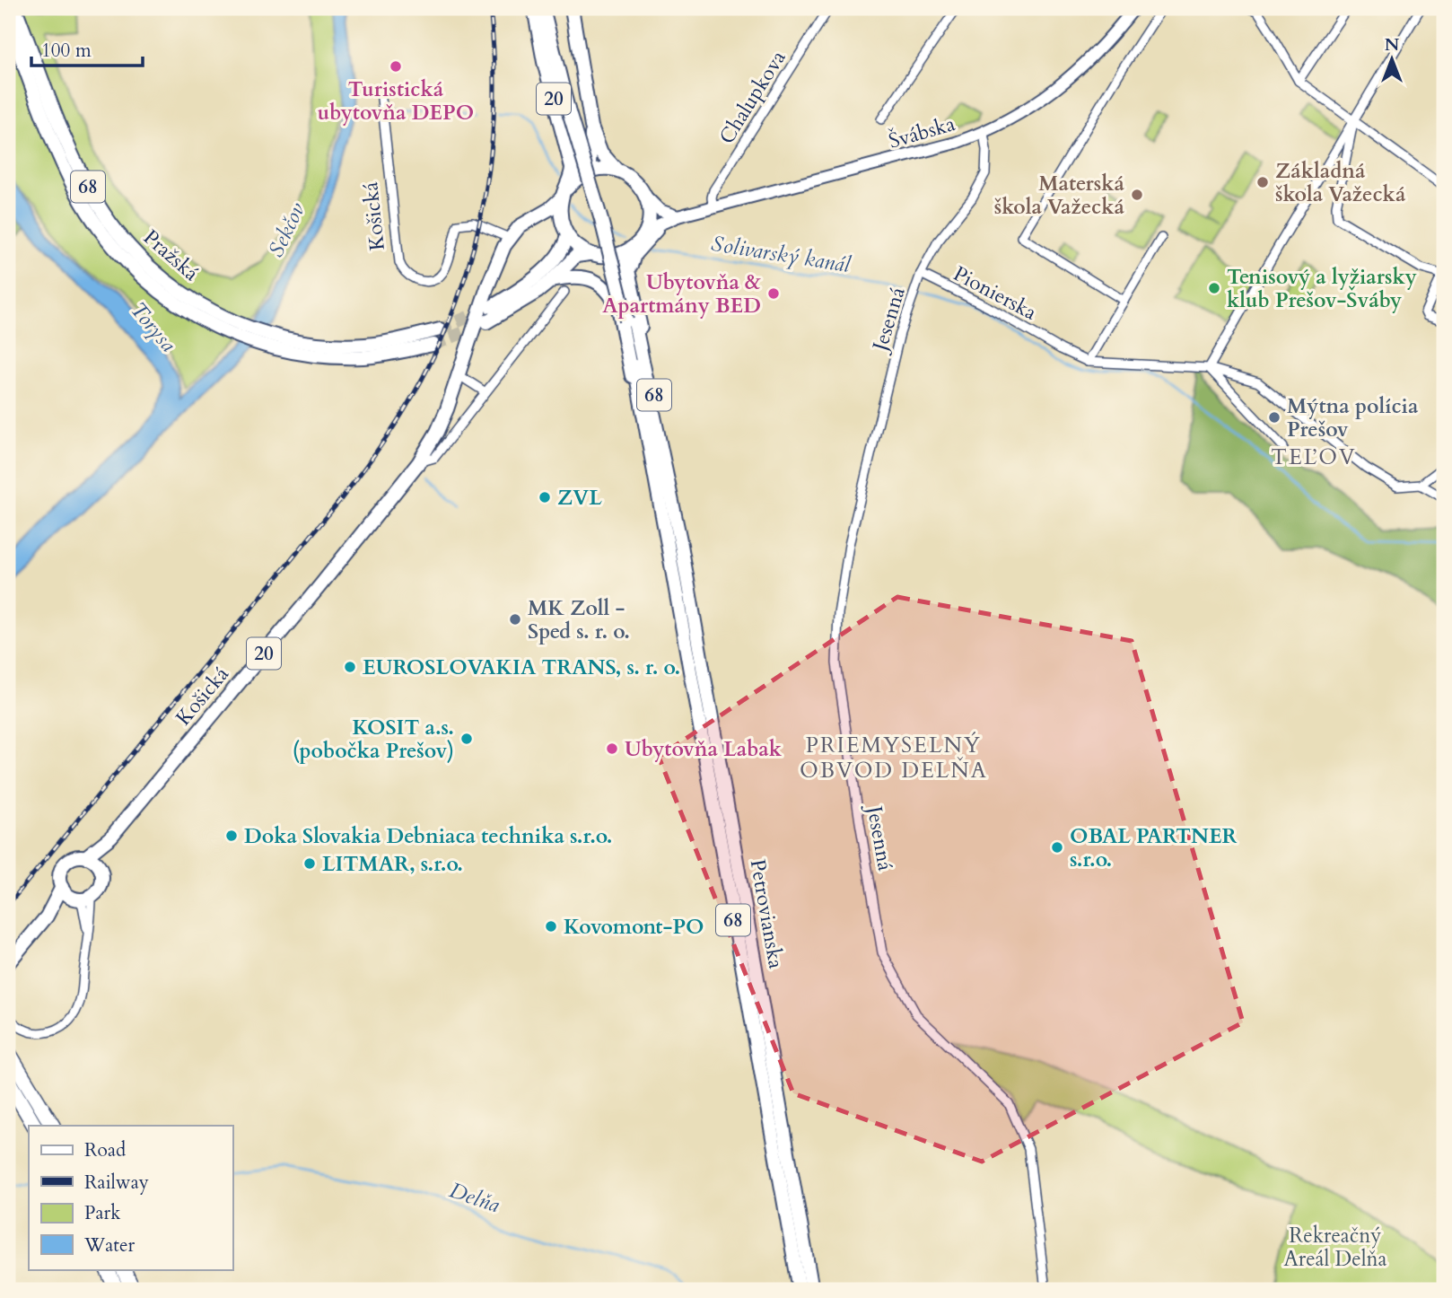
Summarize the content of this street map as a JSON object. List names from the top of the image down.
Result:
{
  "streets": {
    "main road": [
      "20",
      "68",
      "Košická",
      "Pražská",
      "Petrovianska"
    ],
    "street": [
      "Chalupkova",
      "Švábska",
      "Pionierska",
      "Jesenná"
    ]
  },
  "crossings": [
    ["Chalupkova", "Švábska"],
    ["20", "Švábska"],
    ["20", "68"],
    ["20", "Košická"],
    ["Švábska", "68"],
    ["Švábska", "Košická"],
    ["Švábska", "Pionierska"],
    ["68", "Košická"],
    ["68", "Petrovianska"],
    ["Pionierska", "Jesenná"]
  ],
  "districts": ["TEĽOV", "PRIEMYSELNÝ OBVOD DELŇA"],
  "water": [
    "Sekčov",
    "Solivarský kanál",
    "Torysa",
    "Delňa"
  ],
  "parks": ["Rekreačný Areál Delňa"],
  "places": [
    "Turistická ubytovňa DEPO",
    "Základná škola Važecká",
    "Materská škola Važecká",
    "Tenisový a lyžiarsky klub Prešov-Šváby",
    "Ubytovňa & Apartmány BED",
    "Mýtna polícia Prešov",
    "ZVL",
    "MK Zoll - Sped s. r. o.",
    "EUROSLOVAKIA TRANS, s. r. o.",
    "KOSIT a.s. (pobočka Prešov)",
    "Ubytovňa Labak",
    "Doka Slovakia Debniaca technika s.r.o.",
    "OBAL PARTNER s.r.o.",
    "LITMAR, s.r.o.",
    "Kovomont-PO"
  ],
  "legend": [
    "Road",
    "Railway",
    "Park",
    "Water"
  ],
  "scale_bar": "100 m",
  "north": "top"
}
